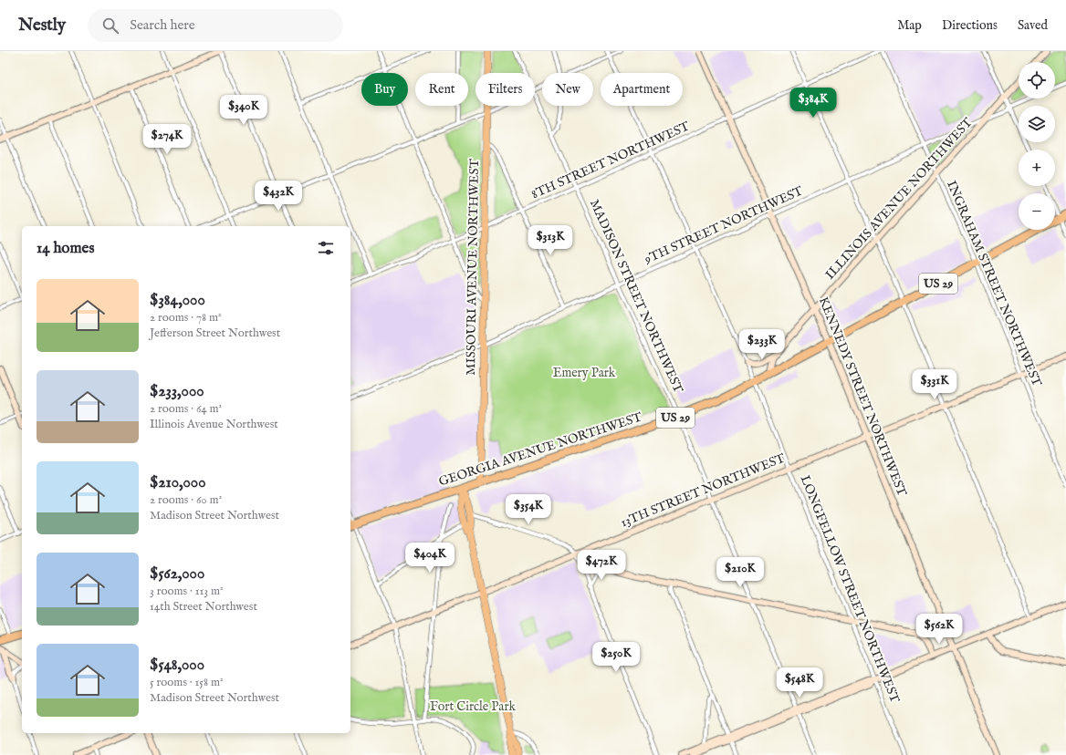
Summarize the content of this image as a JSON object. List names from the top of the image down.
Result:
{
  "streets": {
    "highway": ["US 29", "GEORGIA AVENUE NORTHWEST"],
    "main road": ["MISSOURI AVENUE NORTHWEST"],
    "street": [
      "8TH STREET NORTHWEST",
      "ILLINOIS AVENUE NORTHWEST",
      "9TH STREET NORTHWEST",
      "INGRAHAM STREET NORTHWEST",
      "MADISON STREET NORTHWEST",
      "KENNEDY STREET NORTHWEST",
      "13TH STREET NORTHWEST",
      "LONGFELLOW STREET NORTHWEST"
    ]
  },
  "crossings": [
    ["8TH STREET NORTHWEST", "MISSOURI AVENUE NORTHWEST"],
    ["8TH STREET NORTHWEST", "MADISON STREET NORTHWEST"],
    ["8TH STREET NORTHWEST", "KENNEDY STREET NORTHWEST"],
    ["8TH STREET NORTHWEST", "LONGFELLOW STREET NORTHWEST"],
    ["ILLINOIS AVENUE NORTHWEST", "9TH STREET NORTHWEST"],
    ["ILLINOIS AVENUE NORTHWEST", "INGRAHAM STREET NORTHWEST"],
    ["ILLINOIS AVENUE NORTHWEST", "KENNEDY STREET NORTHWEST"],
    ["ILLINOIS AVENUE NORTHWEST", "GEORGIA AVENUE NORTHWEST"],
    ["9TH STREET NORTHWEST", "MISSOURI AVENUE NORTHWEST"],
    ["9TH STREET NORTHWEST", "INGRAHAM STREET NORTHWEST"],
    ["9TH STREET NORTHWEST", "MADISON STREET NORTHWEST"],
    ["9TH STREET NORTHWEST", "KENNEDY STREET NORTHWEST"],
    ["9TH STREET NORTHWEST", "LONGFELLOW STREET NORTHWEST"],
    ["MISSOURI AVENUE NORTHWEST", "GEORGIA AVENUE NORTHWEST"],
    ["INGRAHAM STREET NORTHWEST", "GEORGIA AVENUE NORTHWEST"],
    ["INGRAHAM STREET NORTHWEST", "13TH STREET NORTHWEST"],
    ["MADISON STREET NORTHWEST", "GEORGIA AVENUE NORTHWEST"],
    ["MADISON STREET NORTHWEST", "13TH STREET NORTHWEST"],
    ["KENNEDY STREET NORTHWEST", "GEORGIA AVENUE NORTHWEST"],
    ["KENNEDY STREET NORTHWEST", "13TH STREET NORTHWEST"],
    ["GEORGIA AVENUE NORTHWEST", "LONGFELLOW STREET NORTHWEST"],
    ["13TH STREET NORTHWEST", "LONGFELLOW STREET NORTHWEST"]
  ],
  "parks": ["Emery Park", "Fort Circle Park"],
  "page": {
    "header": "Nestly",
    "search": "Search here",
    "nav": ["Map", "Directions", "Saved"],
    "map_buttons": ["+", "−"],
    "chip": [
      "Buy",
      "Rent",
      "Filters",
      "New",
      "Apartment"
    ],
    "price": [
      "$384K",
      "$340K",
      "$274K",
      "$432K",
      "$313K",
      "$233K",
      "$331K",
      "$354K",
      "$404K",
      "$472K",
      "$210K",
      "$562K",
      "$250K",
      "$548K"
    ],
    "heading": "14 homes",
    "list": [
      {
        "name": "$384,000",
        "note": "2 rooms · 78 m² · Jefferson Street Northwest"
      },
      {
        "name": "$233,000",
        "note": "2 rooms · 64 m² · Illinois Avenue Northwest"
      },
      {
        "name": "$210,000",
        "note": "2 rooms · 60 m² · Madison Street Northwest"
      },
      {
        "name": "$562,000",
        "note": "3 rooms · 113 m² · 14th Street Northwest"
      },
      {
        "name": "$548,000",
        "note": "5 rooms · 158 m² · Madison Street Northwest"
      }
    ]
  }
}
